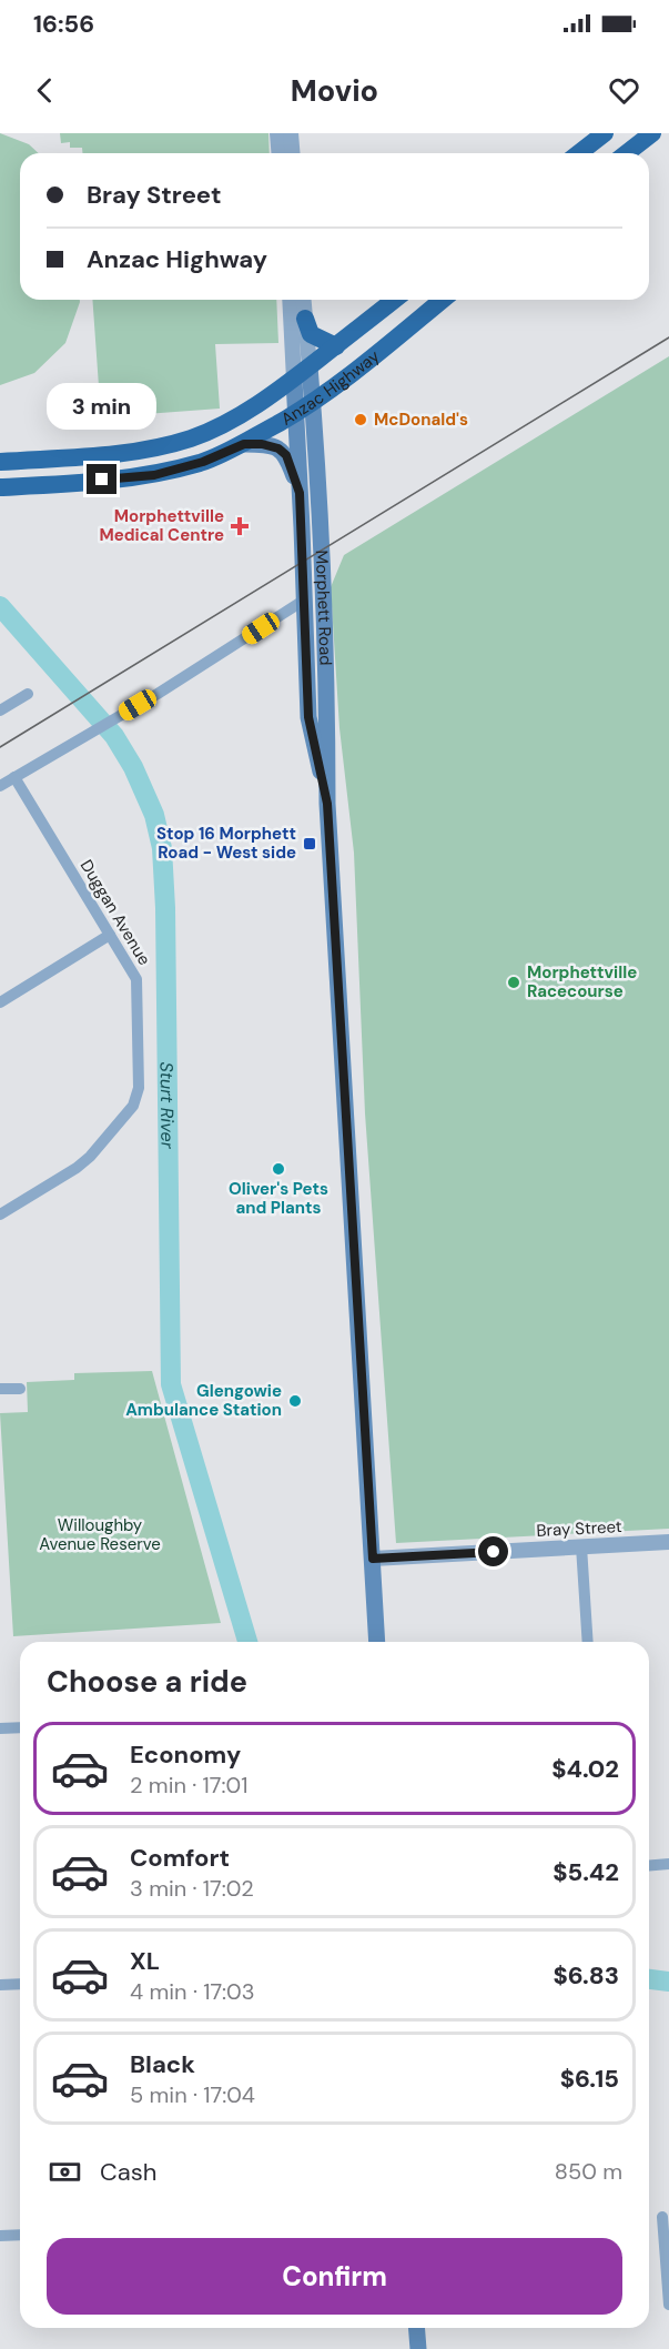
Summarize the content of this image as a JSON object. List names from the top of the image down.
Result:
{
  "streets": {
    "highway": ["Anzac Highway"],
    "main road": ["Morphett Road"],
    "street": ["Duggan Avenue", "Bray Street"]
  },
  "crossings": [
    ["Anzac Highway", "Morphett Road"],
    ["Morphett Road", "Bray Street"]
  ],
  "water": ["Sturt River"],
  "parks": ["Willoughby Avenue Reserve"],
  "places": {
    "other": [
      "McDonald's",
      "Morphettville Racecourse",
      "Oliver's Pets and Plants",
      "Glengowie Ambulance Station"
    ],
    "health": ["Morphettville Medical Centre"],
    "transit": ["Stop 16 Morphett Road - West side"]
  },
  "page": {
    "status": "16:56",
    "header": "Movio",
    "banner": ["Bray Street", "Anzac Highway"],
    "bubble": "3 min",
    "heading": "Choose a ride",
    "list": [
      {
        "name": "Economy",
        "note": "2 min · 17:01",
        "value": "$4.02"
      },
      {
        "name": "Comfort",
        "note": "3 min · 17:02",
        "value": "$5.42"
      },
      {
        "name": "XL",
        "note": "4 min · 17:03",
        "value": "$6.83"
      },
      {
        "name": "Black",
        "note": "5 min · 17:04",
        "value": "$6.15"
      }
    ],
    "pay": ["Cash", "850 m"],
    "buttons": "Confirm"
  }
}
